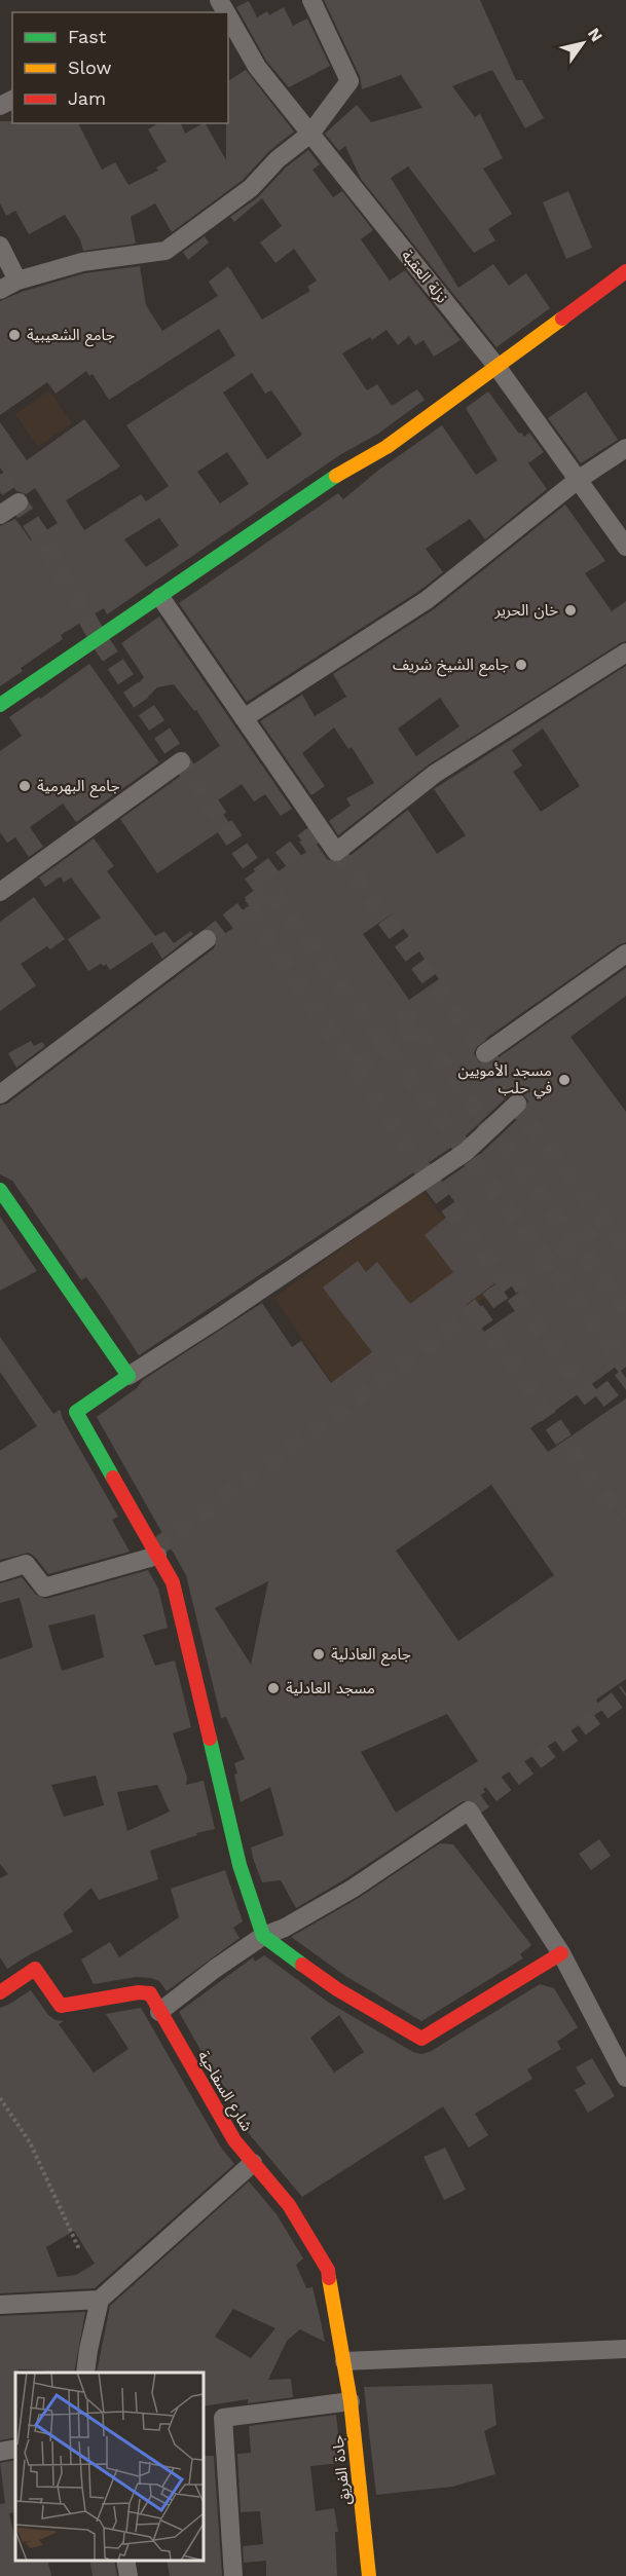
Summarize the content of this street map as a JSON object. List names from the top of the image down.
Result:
{
  "streets": {
    "street": ["نزلة العقبة", "شارع السفاحية", "جادة الفريق"]
  },
  "crossings": [
    ["شارع السفاحية", "جادة الفريق"]
  ],
  "places": [
    "جامع الشعيبية",
    "خان الحرير",
    "جامع الشيخ شريف",
    "جامع البهرمية",
    "مسجد الأمويين في حلب",
    "جامع العادلية",
    "مسجد العادلية"
  ],
  "legend": ["Fast", "Slow", "Jam"],
  "north": "top right"
}
